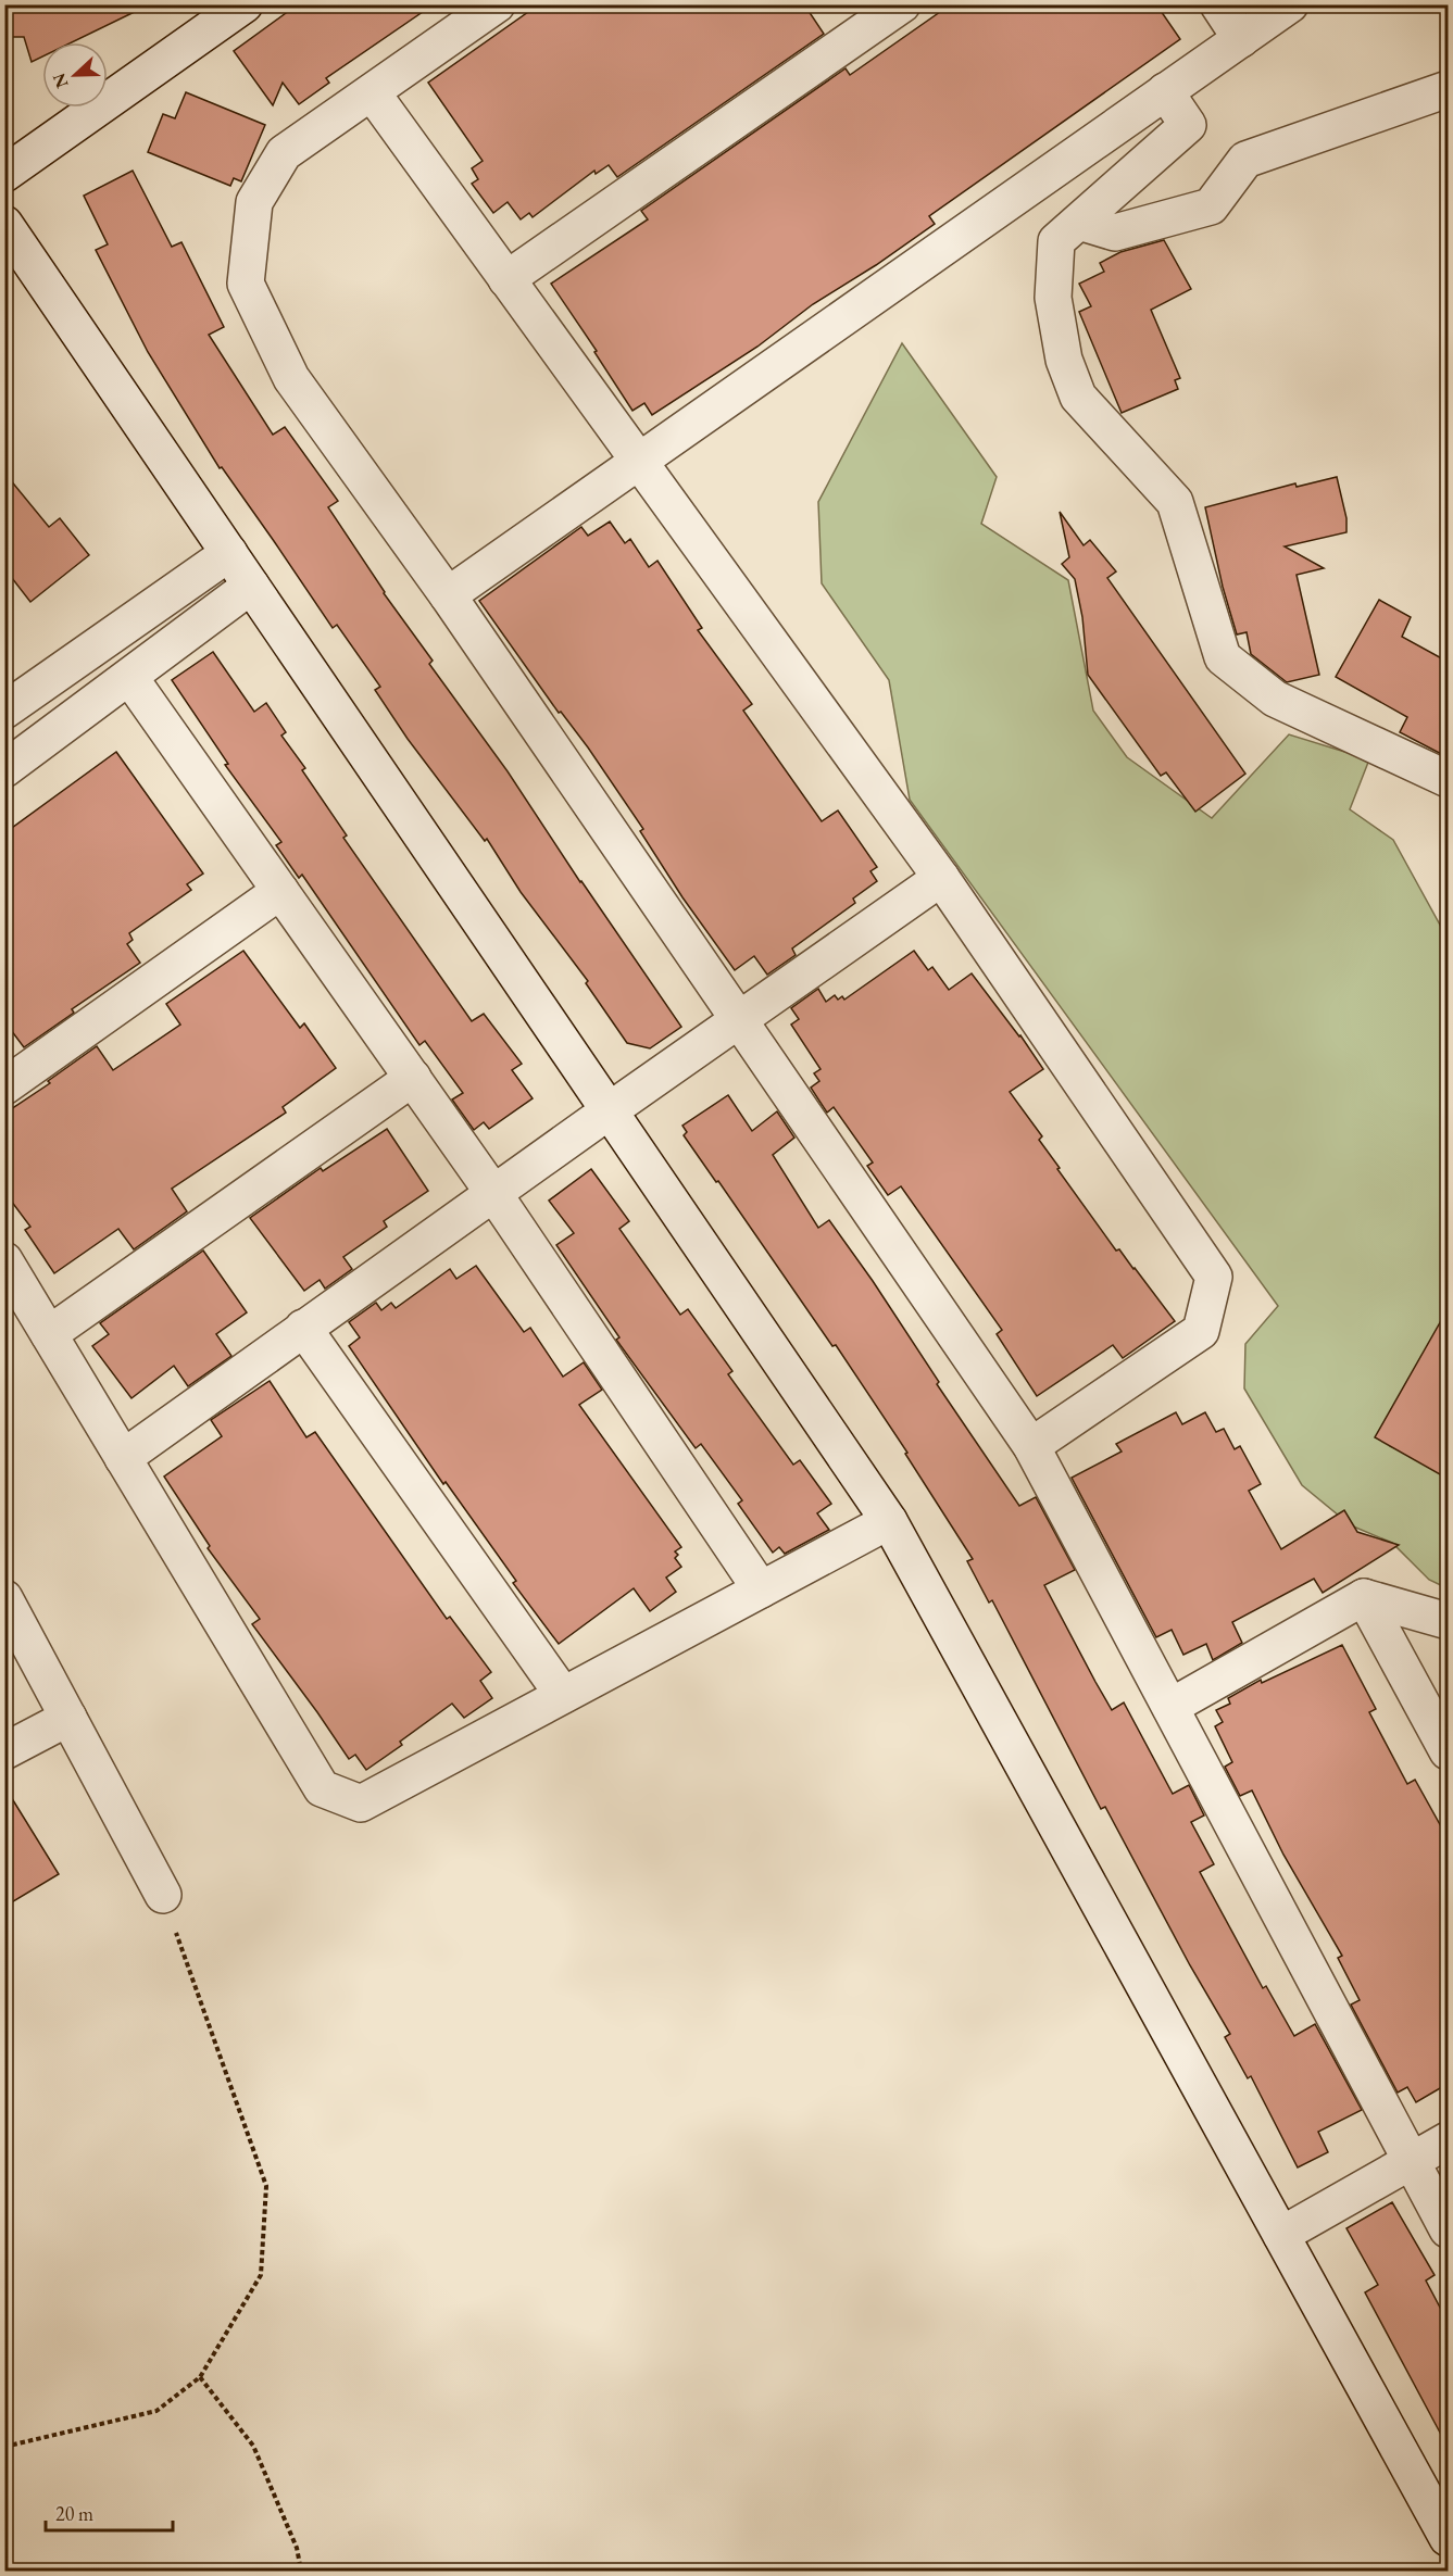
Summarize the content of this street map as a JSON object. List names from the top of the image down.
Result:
{
  "scale_bar": "20 m",
  "north": "left"
}
